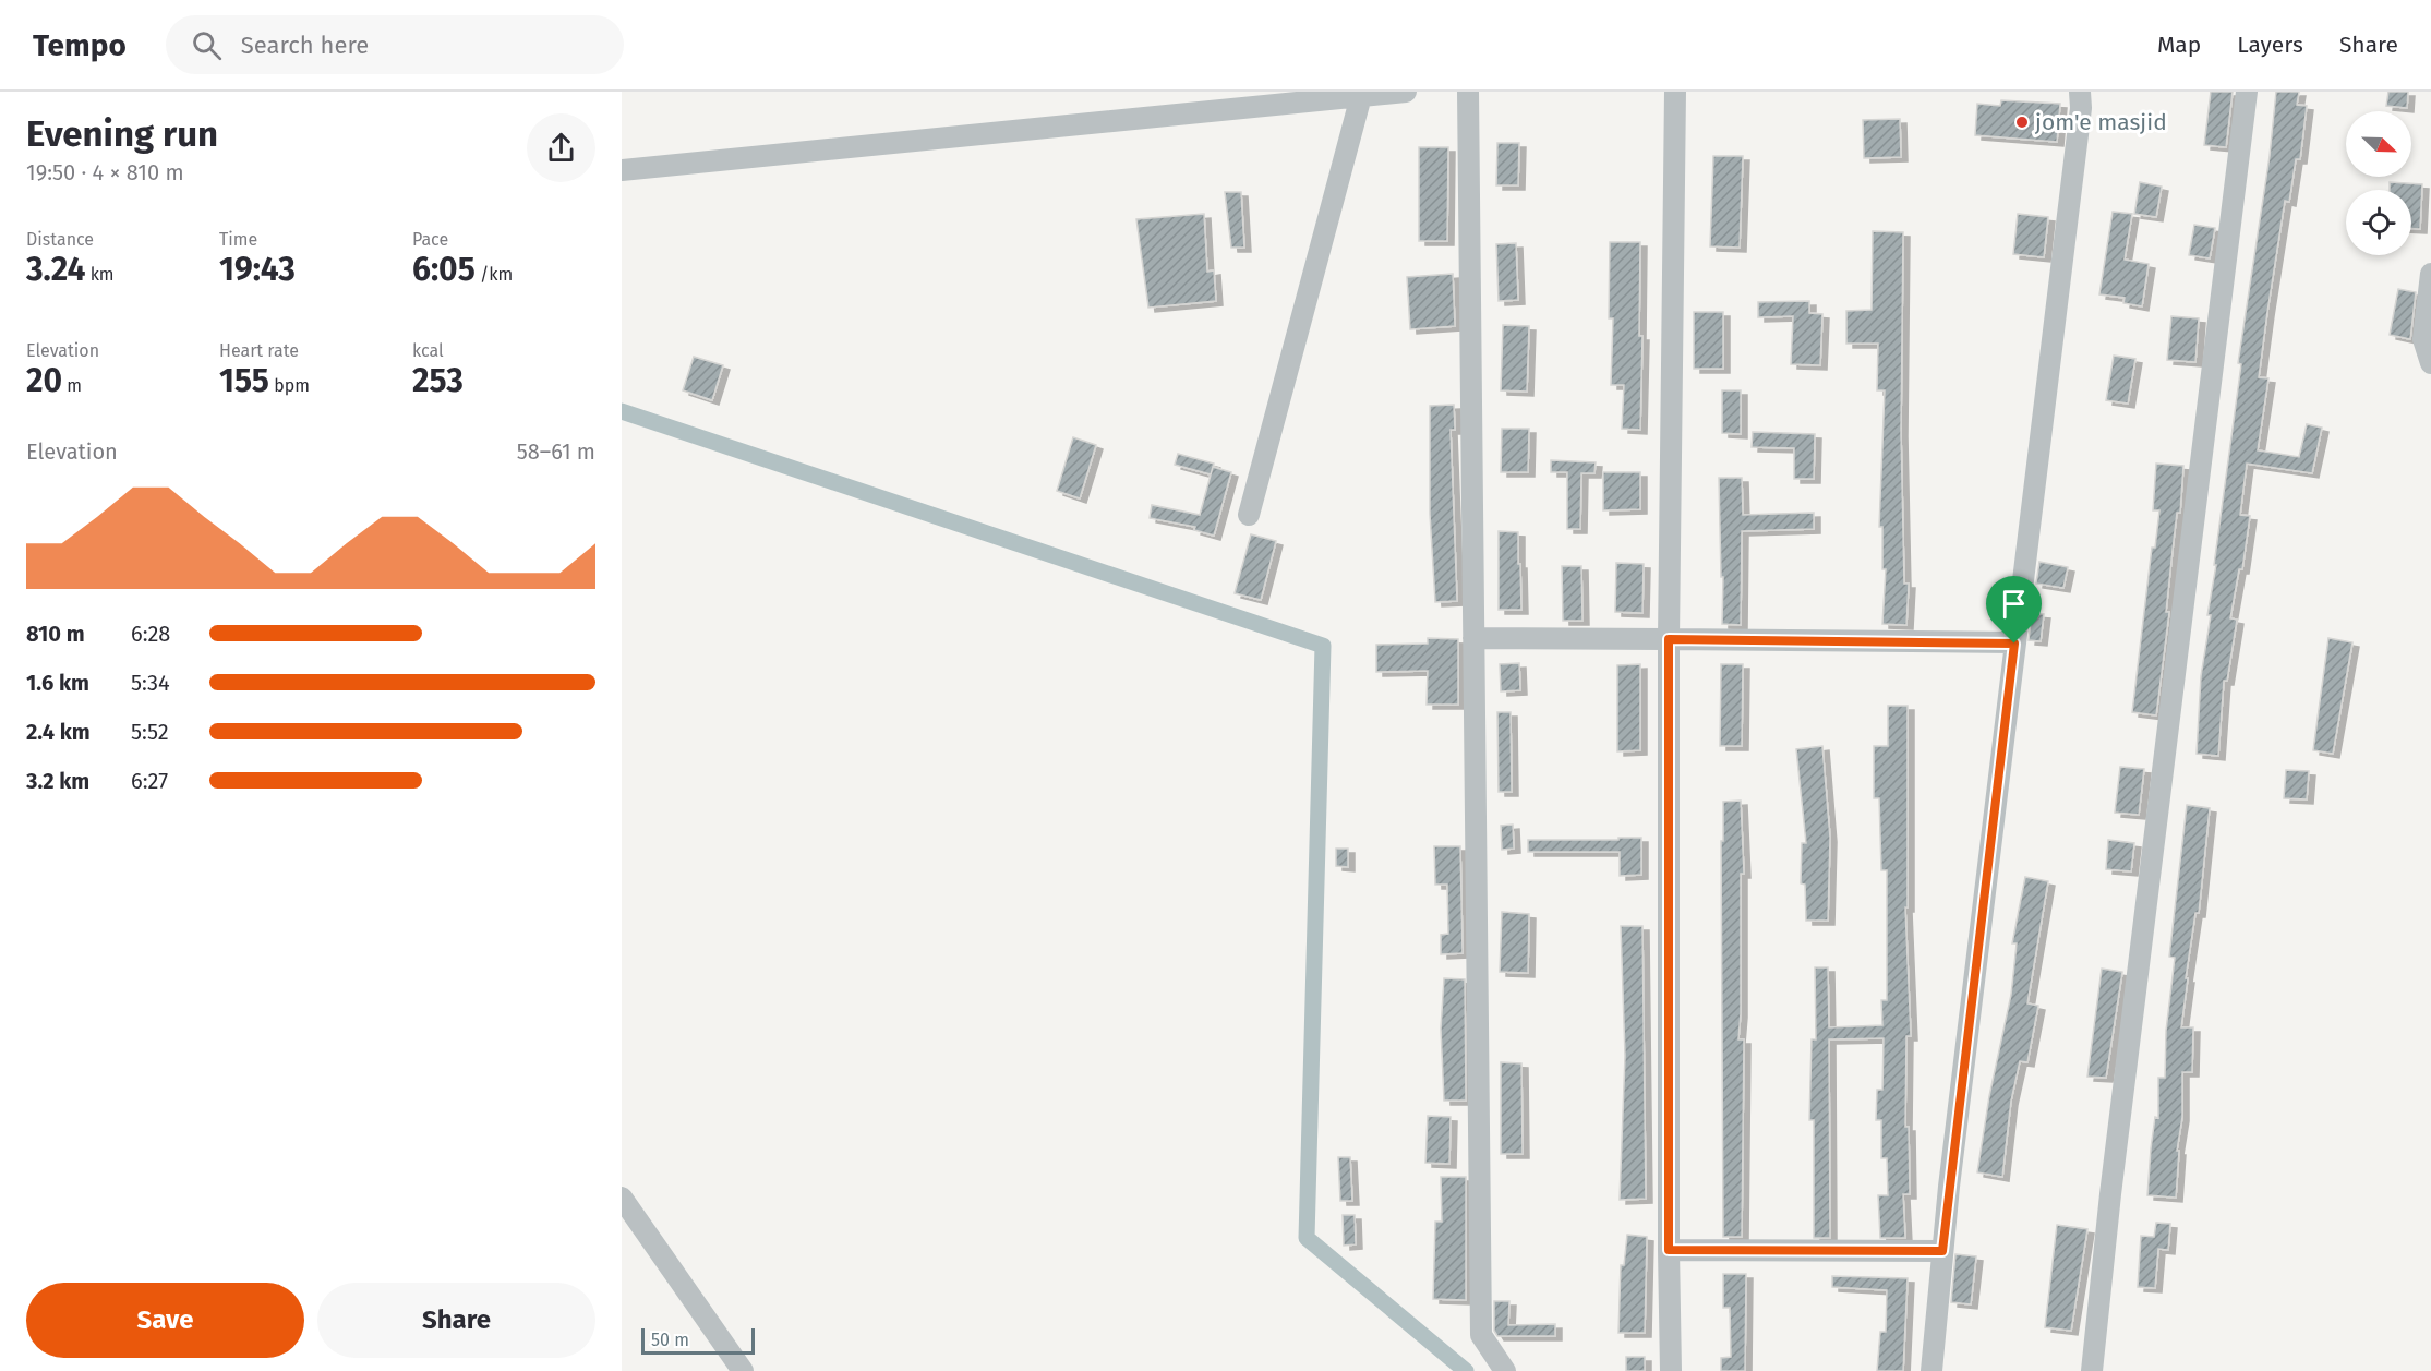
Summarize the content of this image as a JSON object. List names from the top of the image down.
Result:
{
  "places": ["jom'e masjid"],
  "scale_bar": "50 m",
  "north": "bottom right",
  "page": {
    "header": "Tempo",
    "search": "Search here",
    "nav": ["Map", "Layers", "Share"],
    "heading": ["Evening run", "19:50 · 4 × 810 m"],
    "stats": [
      ["Distance", "3.24 km"],
      ["Time", "19:43"],
      ["Pace", "6:05 /km"],
      ["Elevation", "20 m"],
      ["Heart rate", "155 bpm"],
      ["kcal", "253"]
    ],
    "chart": ["Elevation", "58–61 m"],
    "list": [
      {
        "name": "810 m",
        "note": "6:28"
      },
      {
        "name": "1.6 km",
        "note": "5:34"
      },
      {
        "name": "2.4 km",
        "note": "5:52"
      },
      {
        "name": "3.2 km",
        "note": "6:27"
      }
    ],
    "buttons": ["Save", "Share"],
    "scale": "50 m"
  }
}
